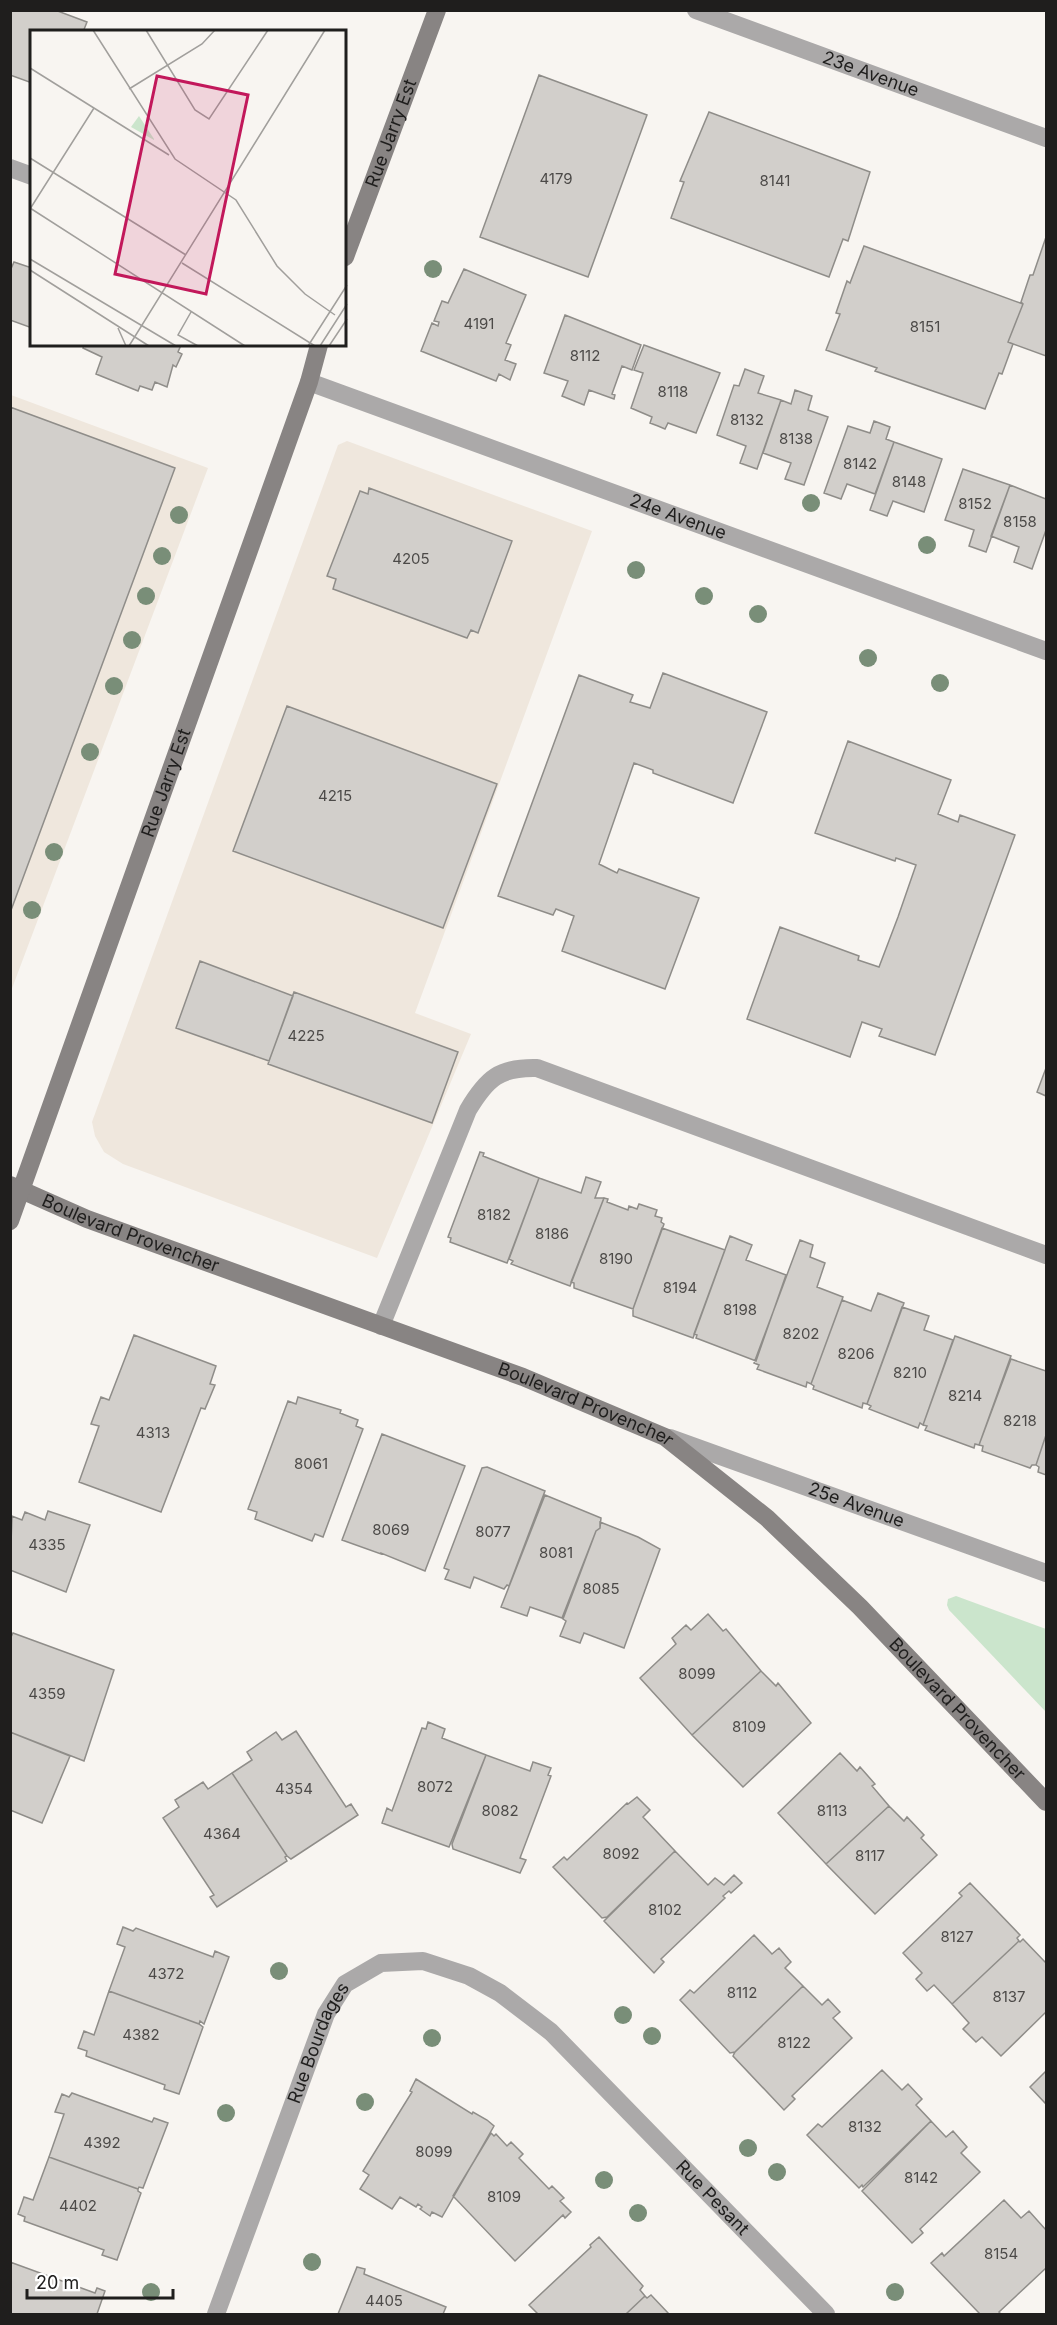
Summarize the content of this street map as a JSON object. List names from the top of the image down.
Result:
{
  "streets": {
    "street": [
      "23e Avenue",
      "Rue Jarry Est",
      "24e Avenue",
      "Boulevard Provencher",
      "25e Avenue",
      "Rue Bourdages",
      "Rue Pesant"
    ]
  },
  "crossings": [
    ["Rue Jarry Est", "24e Avenue"],
    ["Rue Jarry Est", "Boulevard Provencher"],
    ["Boulevard Provencher", "25e Avenue"],
    ["Rue Bourdages", "Rue Pesant"]
  ],
  "house_numbers": [
    "4179",
    "8141",
    "4191",
    "8151",
    "8112",
    "8118",
    "8132",
    "8138",
    "8142",
    "8148",
    "8152",
    "8158",
    "4205",
    "4215",
    "4225",
    "8182",
    "8186",
    "8190",
    "8194",
    "8198",
    "8202",
    "8206",
    "8210",
    "8214",
    "8218",
    "4313",
    "8061",
    "8069",
    "8077",
    "4335",
    "8081",
    "8085",
    "8099",
    "4359",
    "8109",
    "8072",
    "4354",
    "8082",
    "8113",
    "4364",
    "8092",
    "8117",
    "8102",
    "8127",
    "4372",
    "8112",
    "8137",
    "4382",
    "8122",
    "8132",
    "4392",
    "8099",
    "8142",
    "8109",
    "4402",
    "8154",
    "4405"
  ],
  "scale_bar": "20 m"
}
